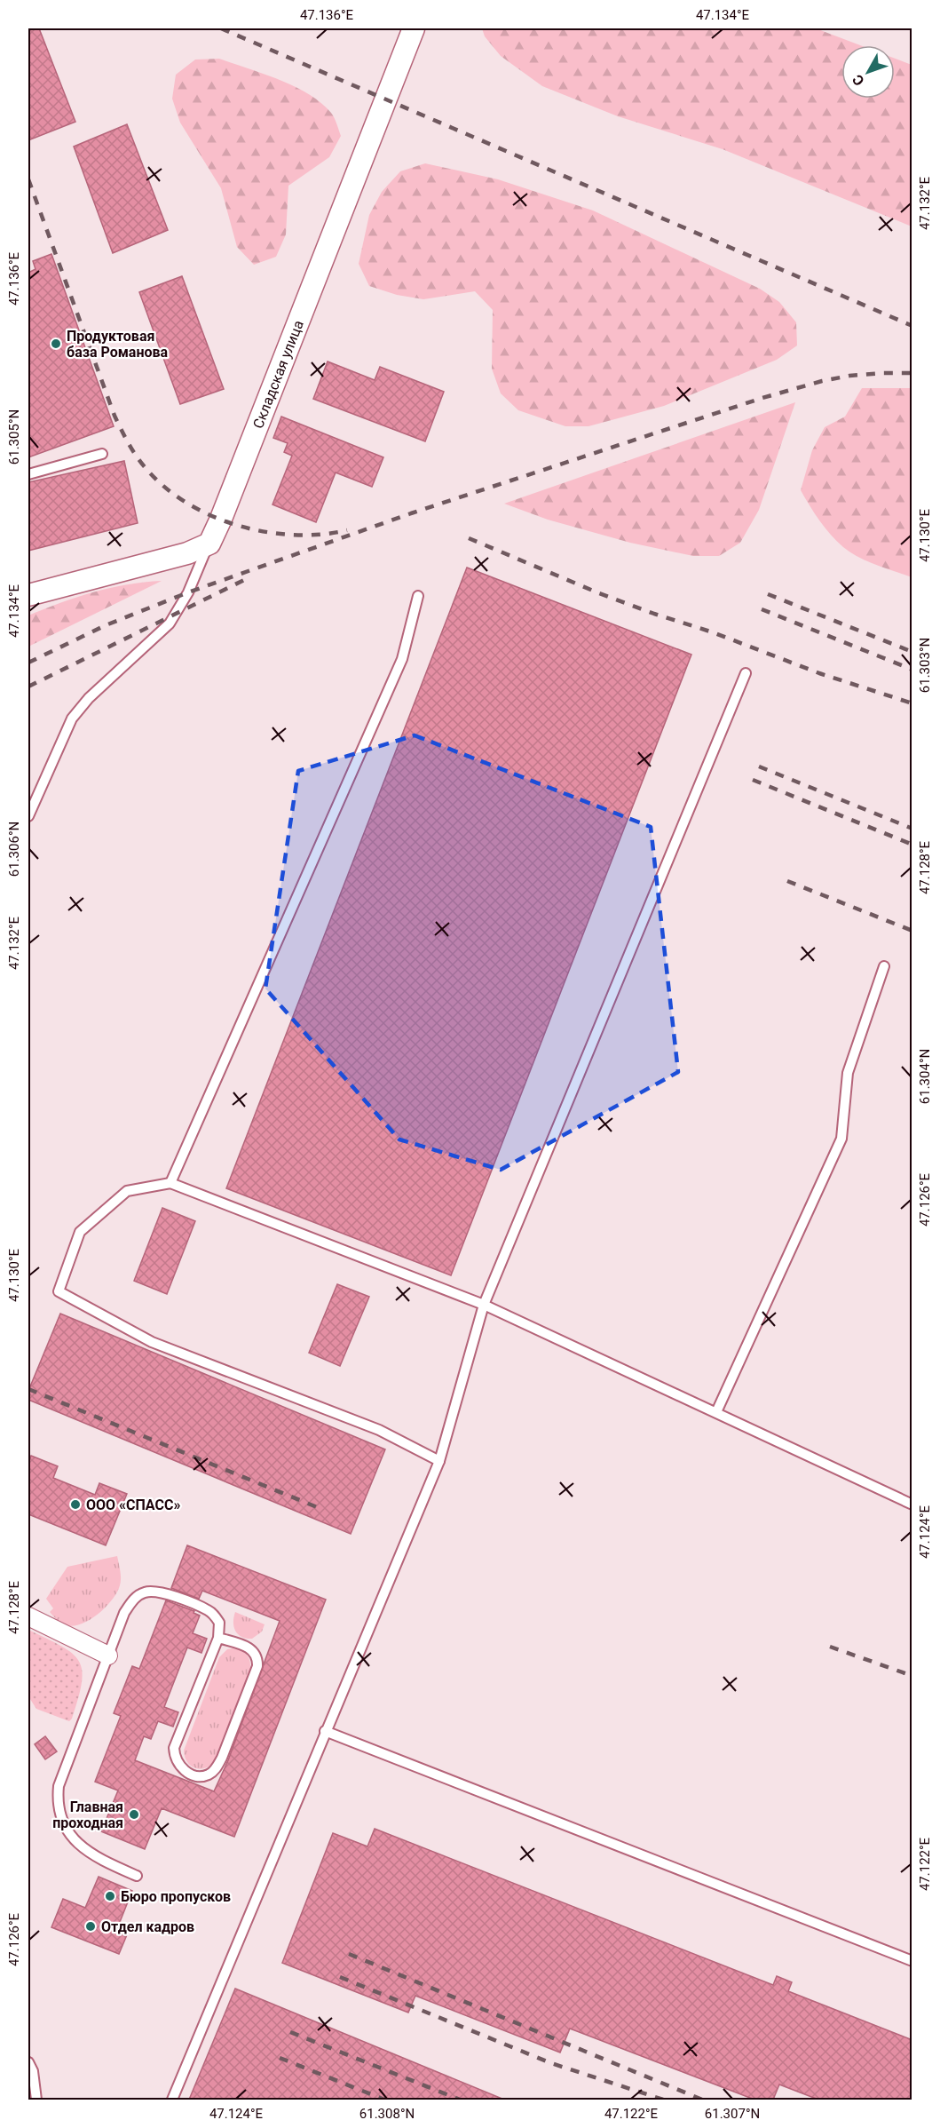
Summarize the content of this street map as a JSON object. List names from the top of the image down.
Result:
{
  "streets": {
    "street": ["Складская улица"]
  },
  "places": [
    "Продуктовая база Романова",
    "ООО «СПАСС»",
    "Главная проходная",
    "Бюро пропусков",
    "Отдел кадров"
  ],
  "north": "bottom left",
  "coordinates": [
    "47.136°E",
    "47.134°E",
    "47.132°E",
    "61.305°N",
    "47.130°E",
    "61.303°N",
    "61.306°N",
    "47.128°E",
    "61.304°N",
    "47.126°E",
    "47.124°E",
    "47.122°E",
    "61.308°N",
    "61.307°N"
  ]
}
